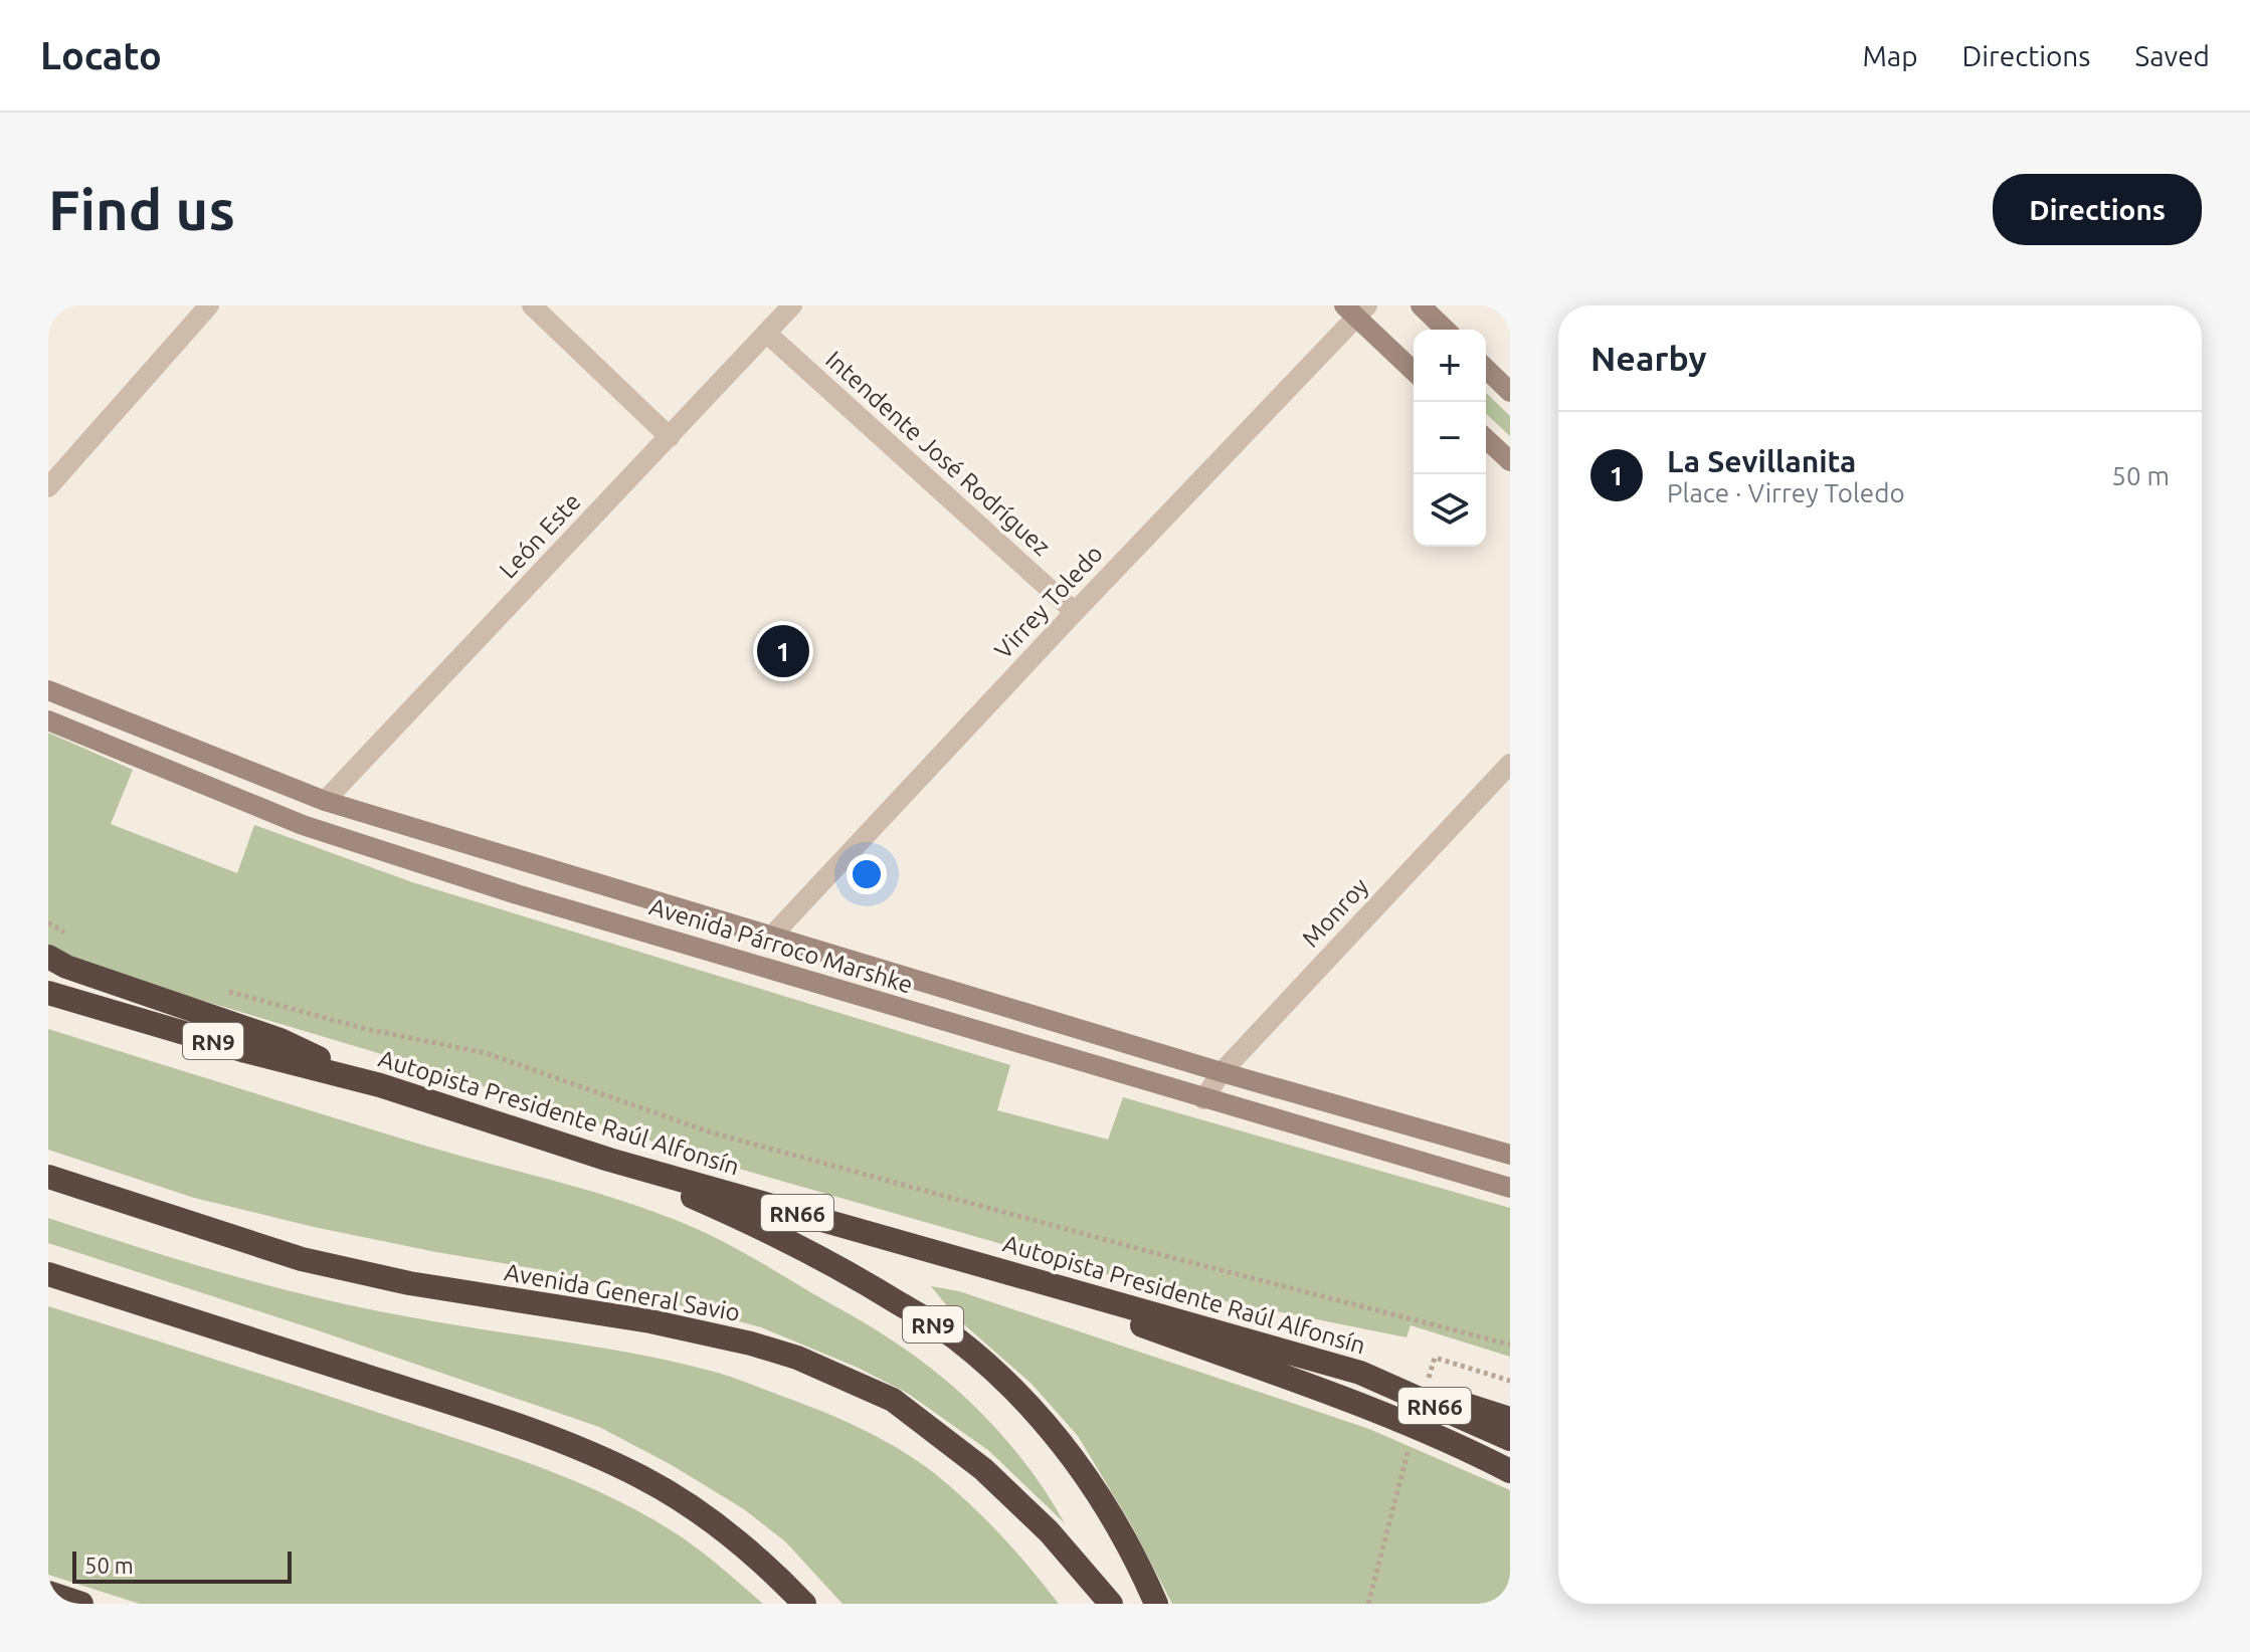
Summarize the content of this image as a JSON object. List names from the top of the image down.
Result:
{
  "streets": {
    "highway": [
      "RN9",
      "Autopista Presidente Raúl Alfonsín",
      "RN66",
      "Avenida General Savio"
    ],
    "main road": ["Avenida Párroco Marshke"],
    "street": [
      "Intendente José Rodríguez",
      "León Este",
      "Virrey Toledo",
      "Monroy"
    ]
  },
  "crossings": [
    ["Intendente José Rodríguez", "León Este"],
    ["Intendente José Rodríguez", "Virrey Toledo"],
    ["León Este", "Avenida Párroco Marshke"],
    ["Virrey Toledo", "Avenida Párroco Marshke"],
    ["Monroy", "Avenida Párroco Marshke"],
    ["RN9", "Autopista Presidente Raúl Alfonsín"]
  ],
  "scale_bar": "50 m",
  "page": {
    "header": "Locato",
    "nav": ["Map", "Directions", "Saved"],
    "buttons": "Directions",
    "title": "Find us",
    "heading": "Nearby",
    "map_buttons": ["+", "−"],
    "list": [
      {
        "mark": "1",
        "name": "La Sevillanita",
        "note": "Place · Virrey Toledo",
        "value": "50 m"
      }
    ],
    "pins": "1",
    "scale": "50 m"
  }
}
